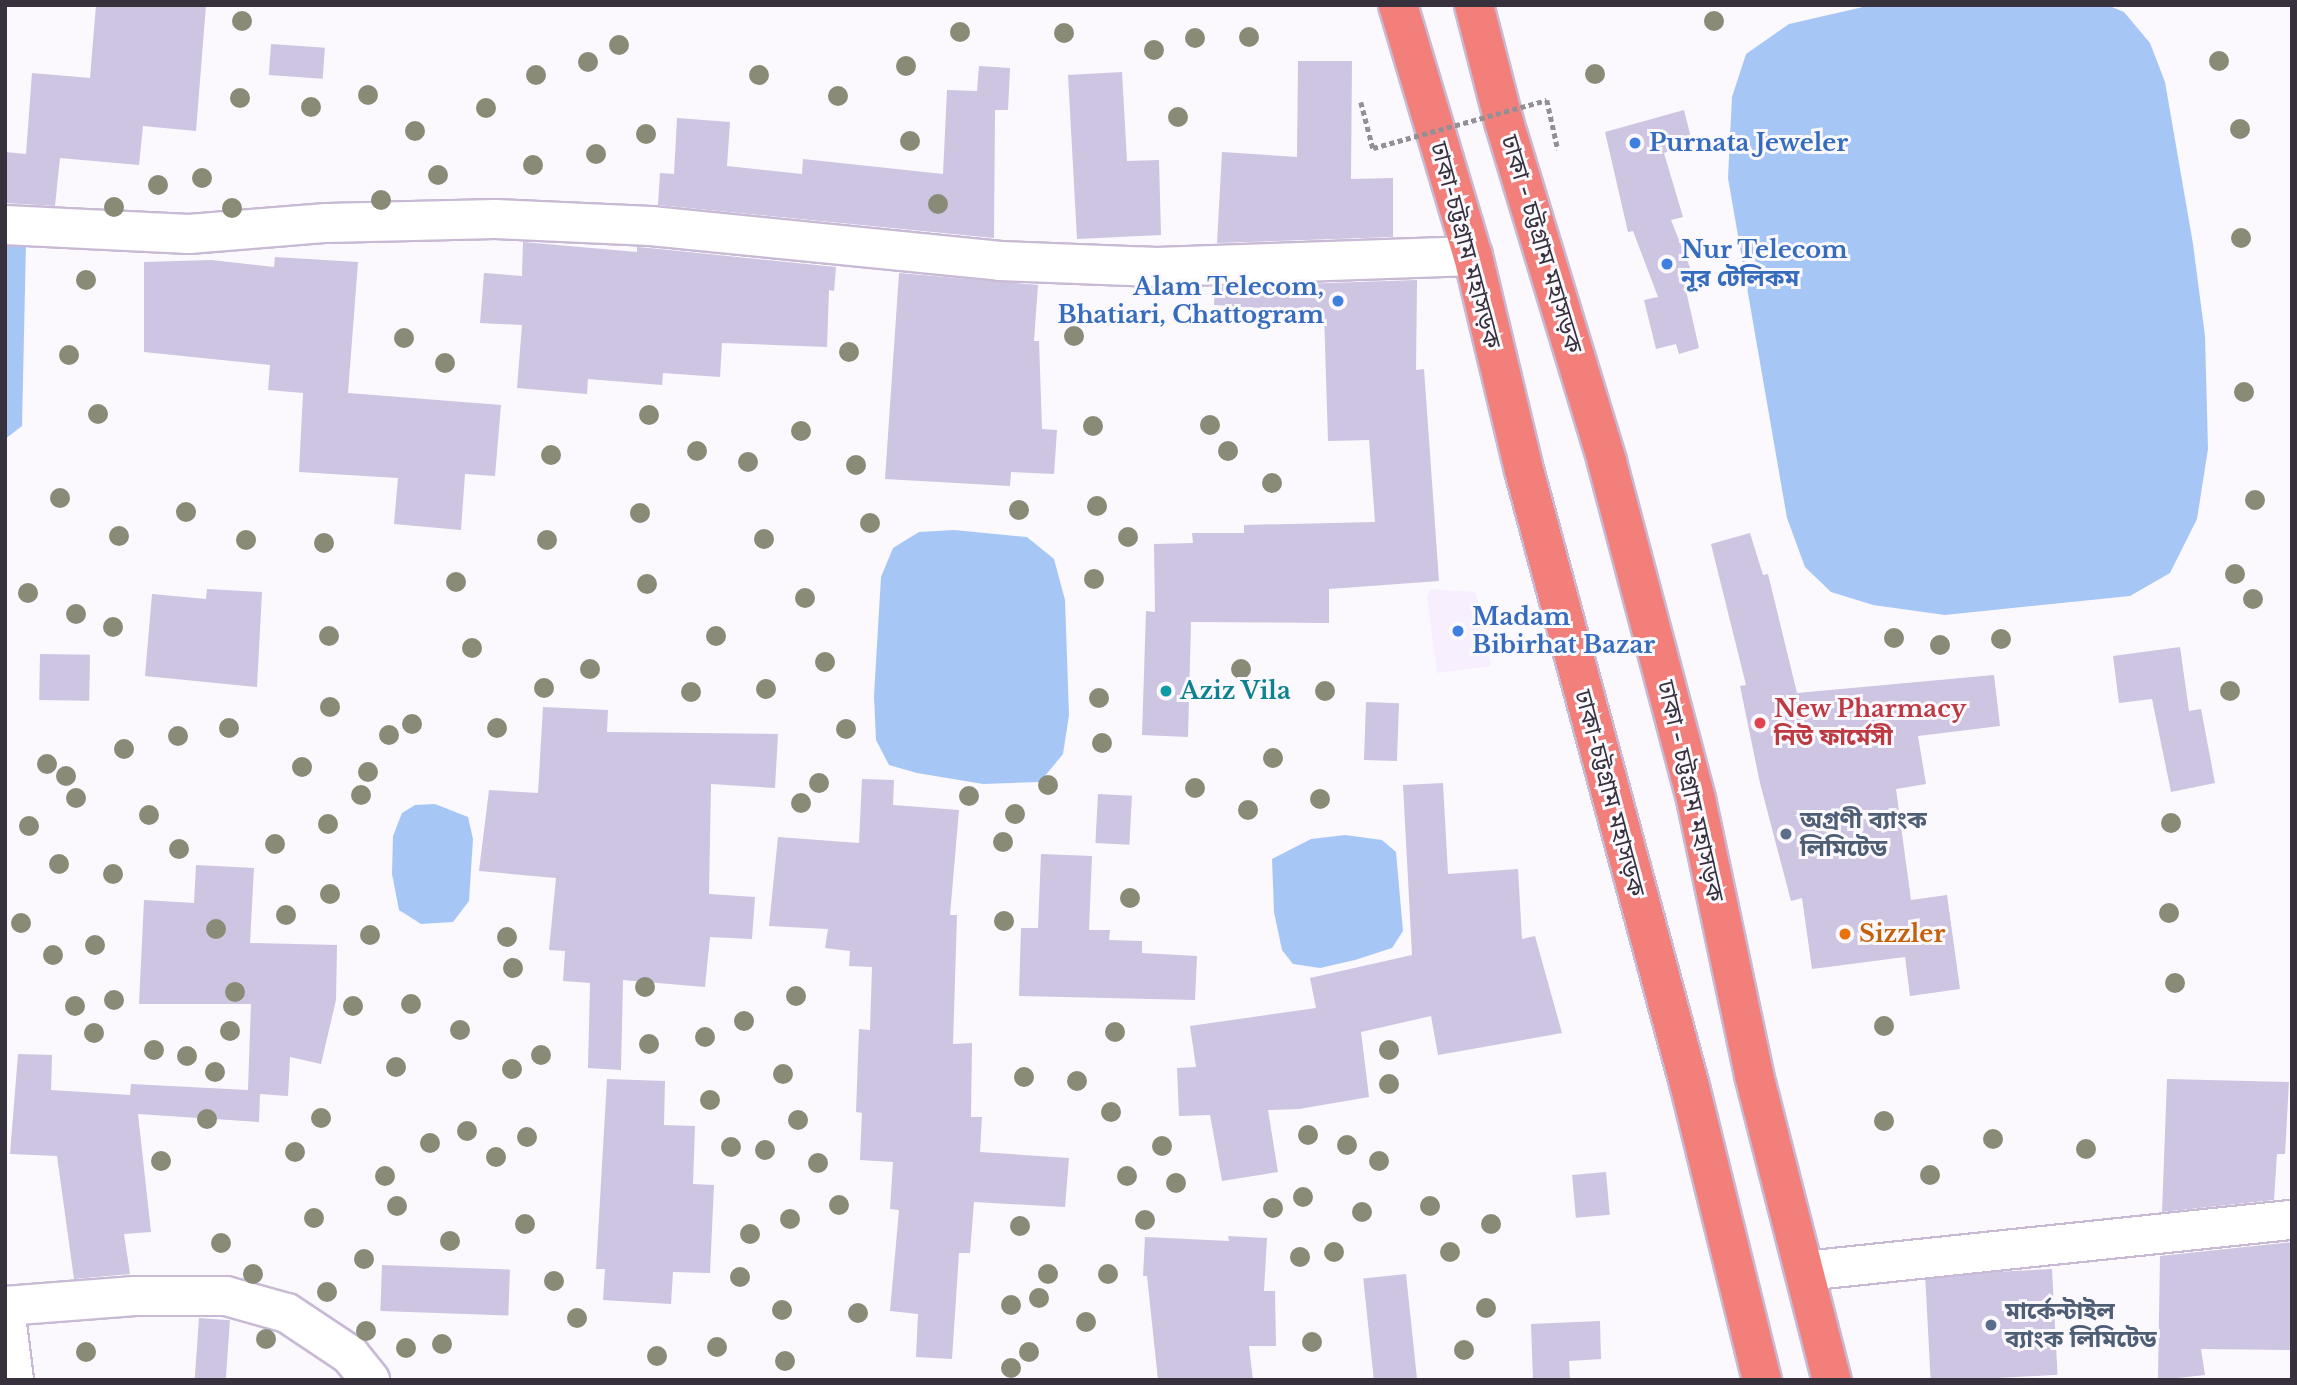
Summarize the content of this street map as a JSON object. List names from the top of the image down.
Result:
{
  "streets": {
    "highway": ["ঢাকা - চট্টগ্রাম মহাসড়ক", "ঢাকা-চট্টগ্রাম মহাসড়ক"]
  },
  "places": [
    "Purnata Jeweler",
    "Nur Telecom নূর টেলিকম",
    "Alam Telecom, Bhatiari, Chattogram",
    "Madam Bibirhat Bazar",
    "Aziz Vila",
    "New Pharmacy নিউ ফার্মেসী",
    "অগ্রণী ব্যাংক লিমিটেড",
    "Sizzler",
    "মার্কেন্টাইল ব্যাংক লিমিটেড"
  ]
}
